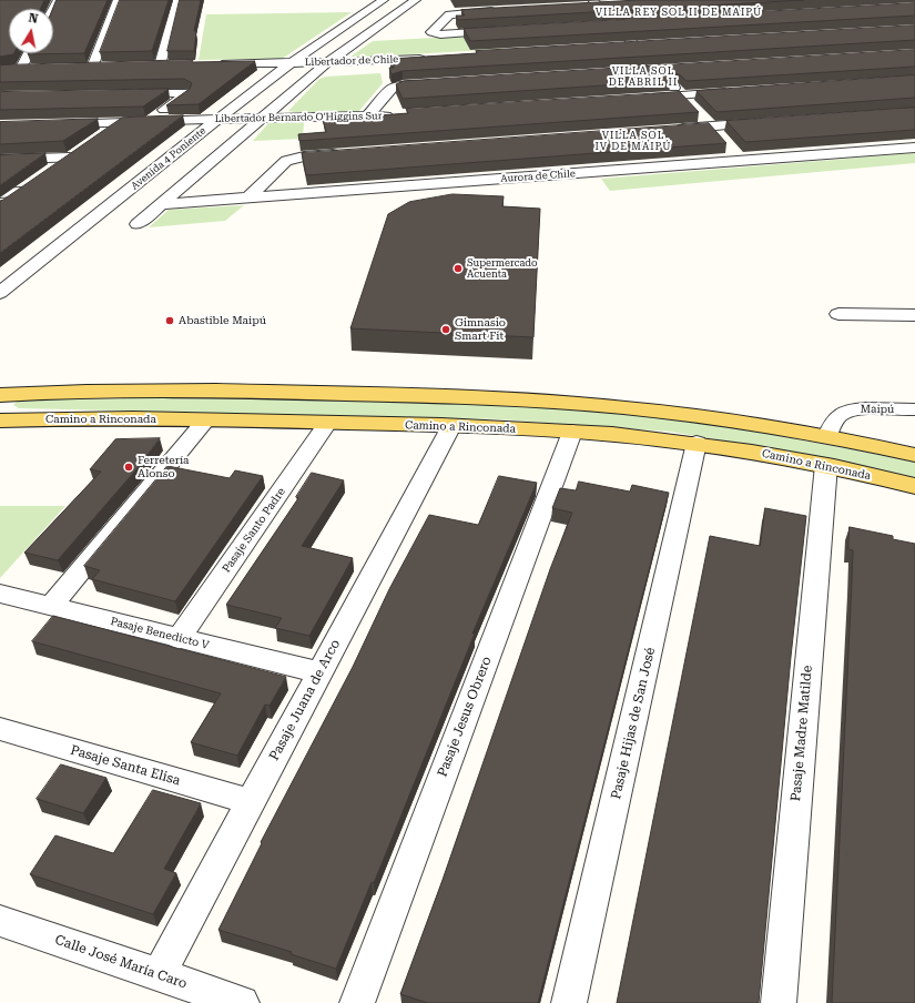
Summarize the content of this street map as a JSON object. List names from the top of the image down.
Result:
{
  "streets": {
    "main road": ["Camino a Rinconada"],
    "street": [
      "Libertador de Chile",
      "Libertador Bernardo O'Higgins Sur",
      "Avenida 4 Poniente",
      "Aurora de Chile",
      "Maipú",
      "Pasaje Santo Padre",
      "Pasaje Benedicto V",
      "Pasaje Juana de Arco",
      "Pasaje Jesus Obrero",
      "Pasaje Hijas de San José",
      "Pasaje Madre Matilde",
      "Pasaje Santa Elisa",
      "Calle José María Caro"
    ]
  },
  "crossings": [
    ["Libertador de Chile", "Avenida 4 Poniente"],
    ["Libertador Bernardo O'Higgins Sur", "Avenida 4 Poniente"],
    ["Camino a Rinconada", "Pasaje Santo Padre"],
    ["Camino a Rinconada", "Pasaje Juana de Arco"],
    ["Camino a Rinconada", "Pasaje Jesus Obrero"],
    ["Camino a Rinconada", "Pasaje Hijas de San José"],
    ["Camino a Rinconada", "Pasaje Madre Matilde"],
    ["Pasaje Santo Padre", "Pasaje Benedicto V"],
    ["Pasaje Benedicto V", "Pasaje Juana de Arco"],
    ["Pasaje Juana de Arco", "Pasaje Santa Elisa"],
    ["Pasaje Juana de Arco", "Calle José María Caro"]
  ],
  "districts": ["VILLA REY SOL II DE MAIPÚ", "VILLA SOL DE ABRIL II", "VILLA SOL IV DE MAIPÚ"],
  "places": [
    "Supermercado Acuenta",
    "Abastible Maipú",
    "Gimnasio Smart Fit",
    "Ferretería Alonso"
  ],
  "north": "top"
}
